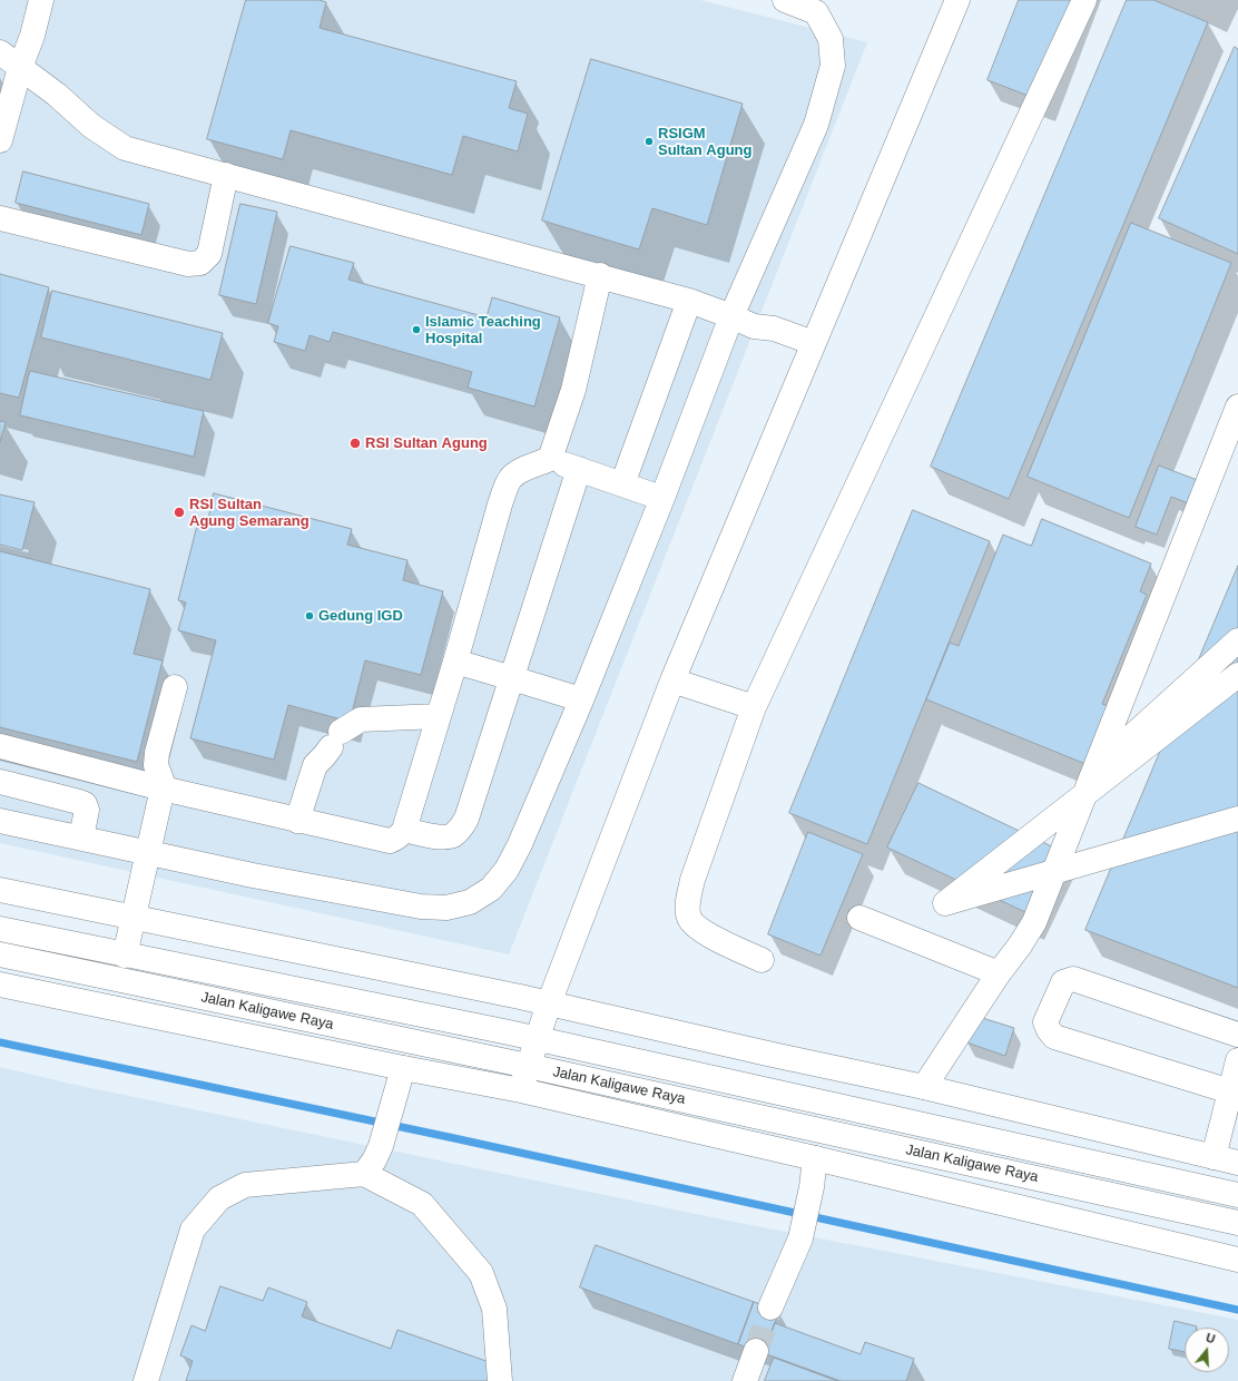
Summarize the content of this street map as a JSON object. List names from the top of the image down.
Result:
{
  "streets": {
    "main road": ["Jalan Kaligawe Raya"]
  },
  "places": [
    "RSIGM Sultan Agung",
    "Islamic Teaching Hospital",
    "RSI Sultan Agung",
    "RSI Sultan Agung Semarang",
    "Gedung IGD"
  ],
  "north": "top"
}
